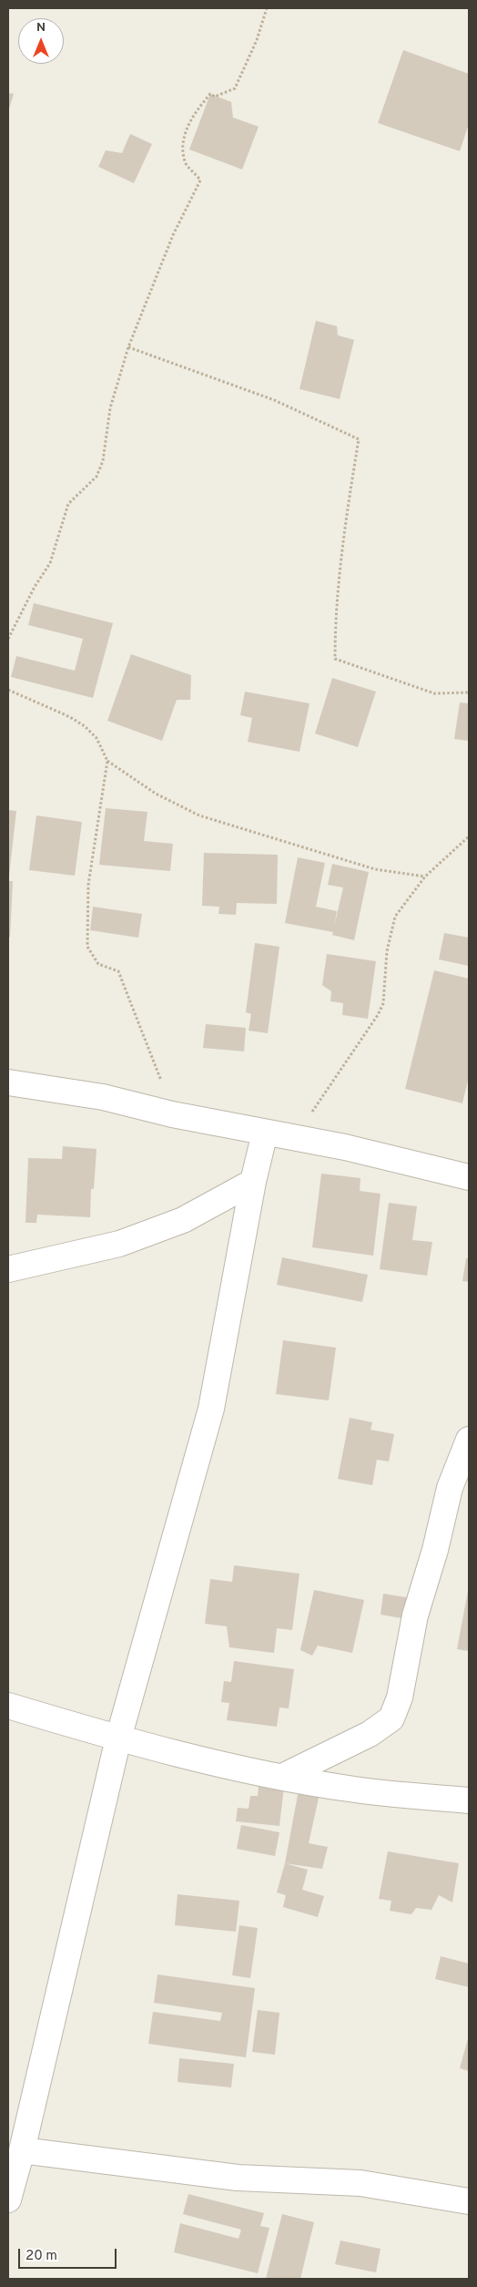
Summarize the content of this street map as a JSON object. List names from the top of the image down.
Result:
{
  "scale_bar": "20 m",
  "north": "top"
}
